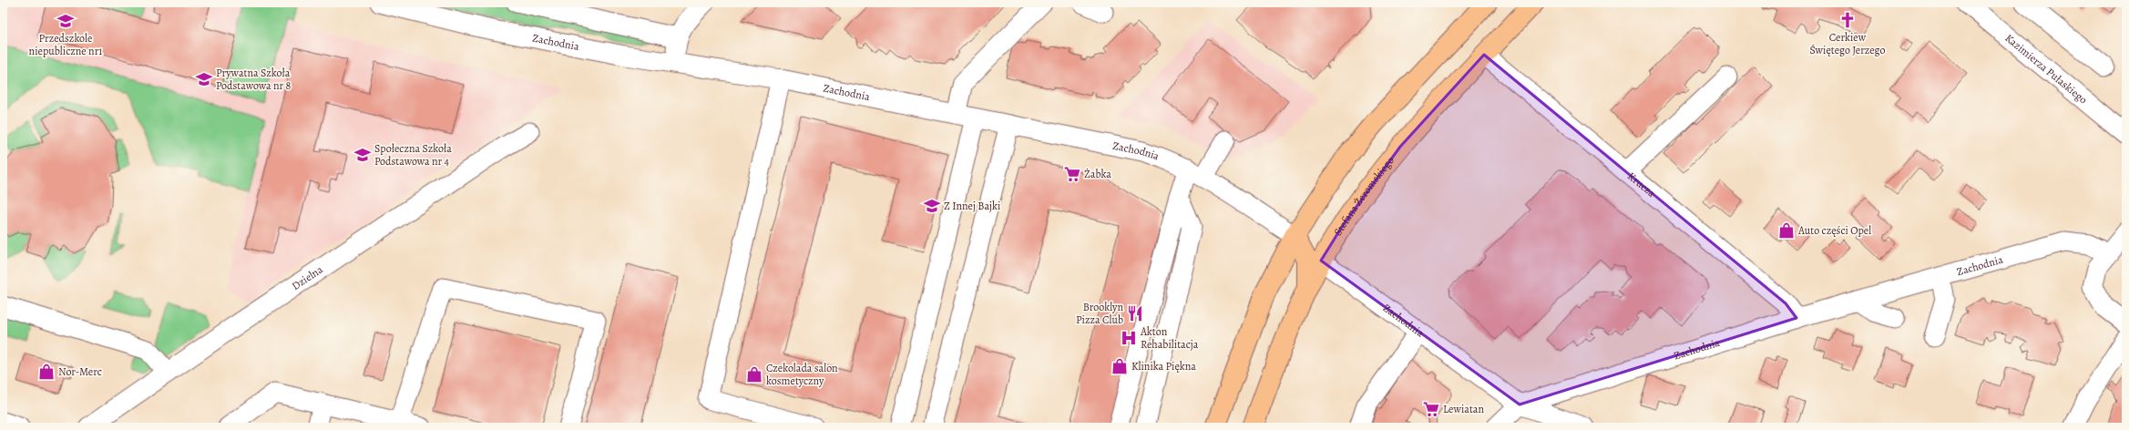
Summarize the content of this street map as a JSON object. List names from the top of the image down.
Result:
{
  "streets": {
    "main road": ["Stefana Żeromskiego"],
    "street": [
      "Zachodnia",
      "Kazimierza Pułaskiego",
      "Krucza",
      "Dzielna"
    ]
  },
  "crossings": [
    ["Zachodnia", "Krucza"],
    ["Zachodnia", "Stefana Żeromskiego"],
    ["Krucza", "Stefana Żeromskiego"]
  ],
  "places": {
    "church": ["Cerkiew Świętego Jerzego"],
    "school or university": [
      "Przedszkole niepubliczne nr1",
      "Prywatna Szkoła Podstawowa nr 8",
      "Społeczna Szkoła Podstawowa nr 4",
      "Z Innej Bajki"
    ],
    "supermarket": ["Żabka", "Lewiatan"],
    "shop": [
      "Auto części Opel",
      "Klinika Piękna",
      "Nor-Merc",
      "Czekolada salon kosmetyczny"
    ],
    "restaurant": ["Brooklyn Pizza Club"],
    "hospital": ["Akton Rehabilitacja"]
  }
}
